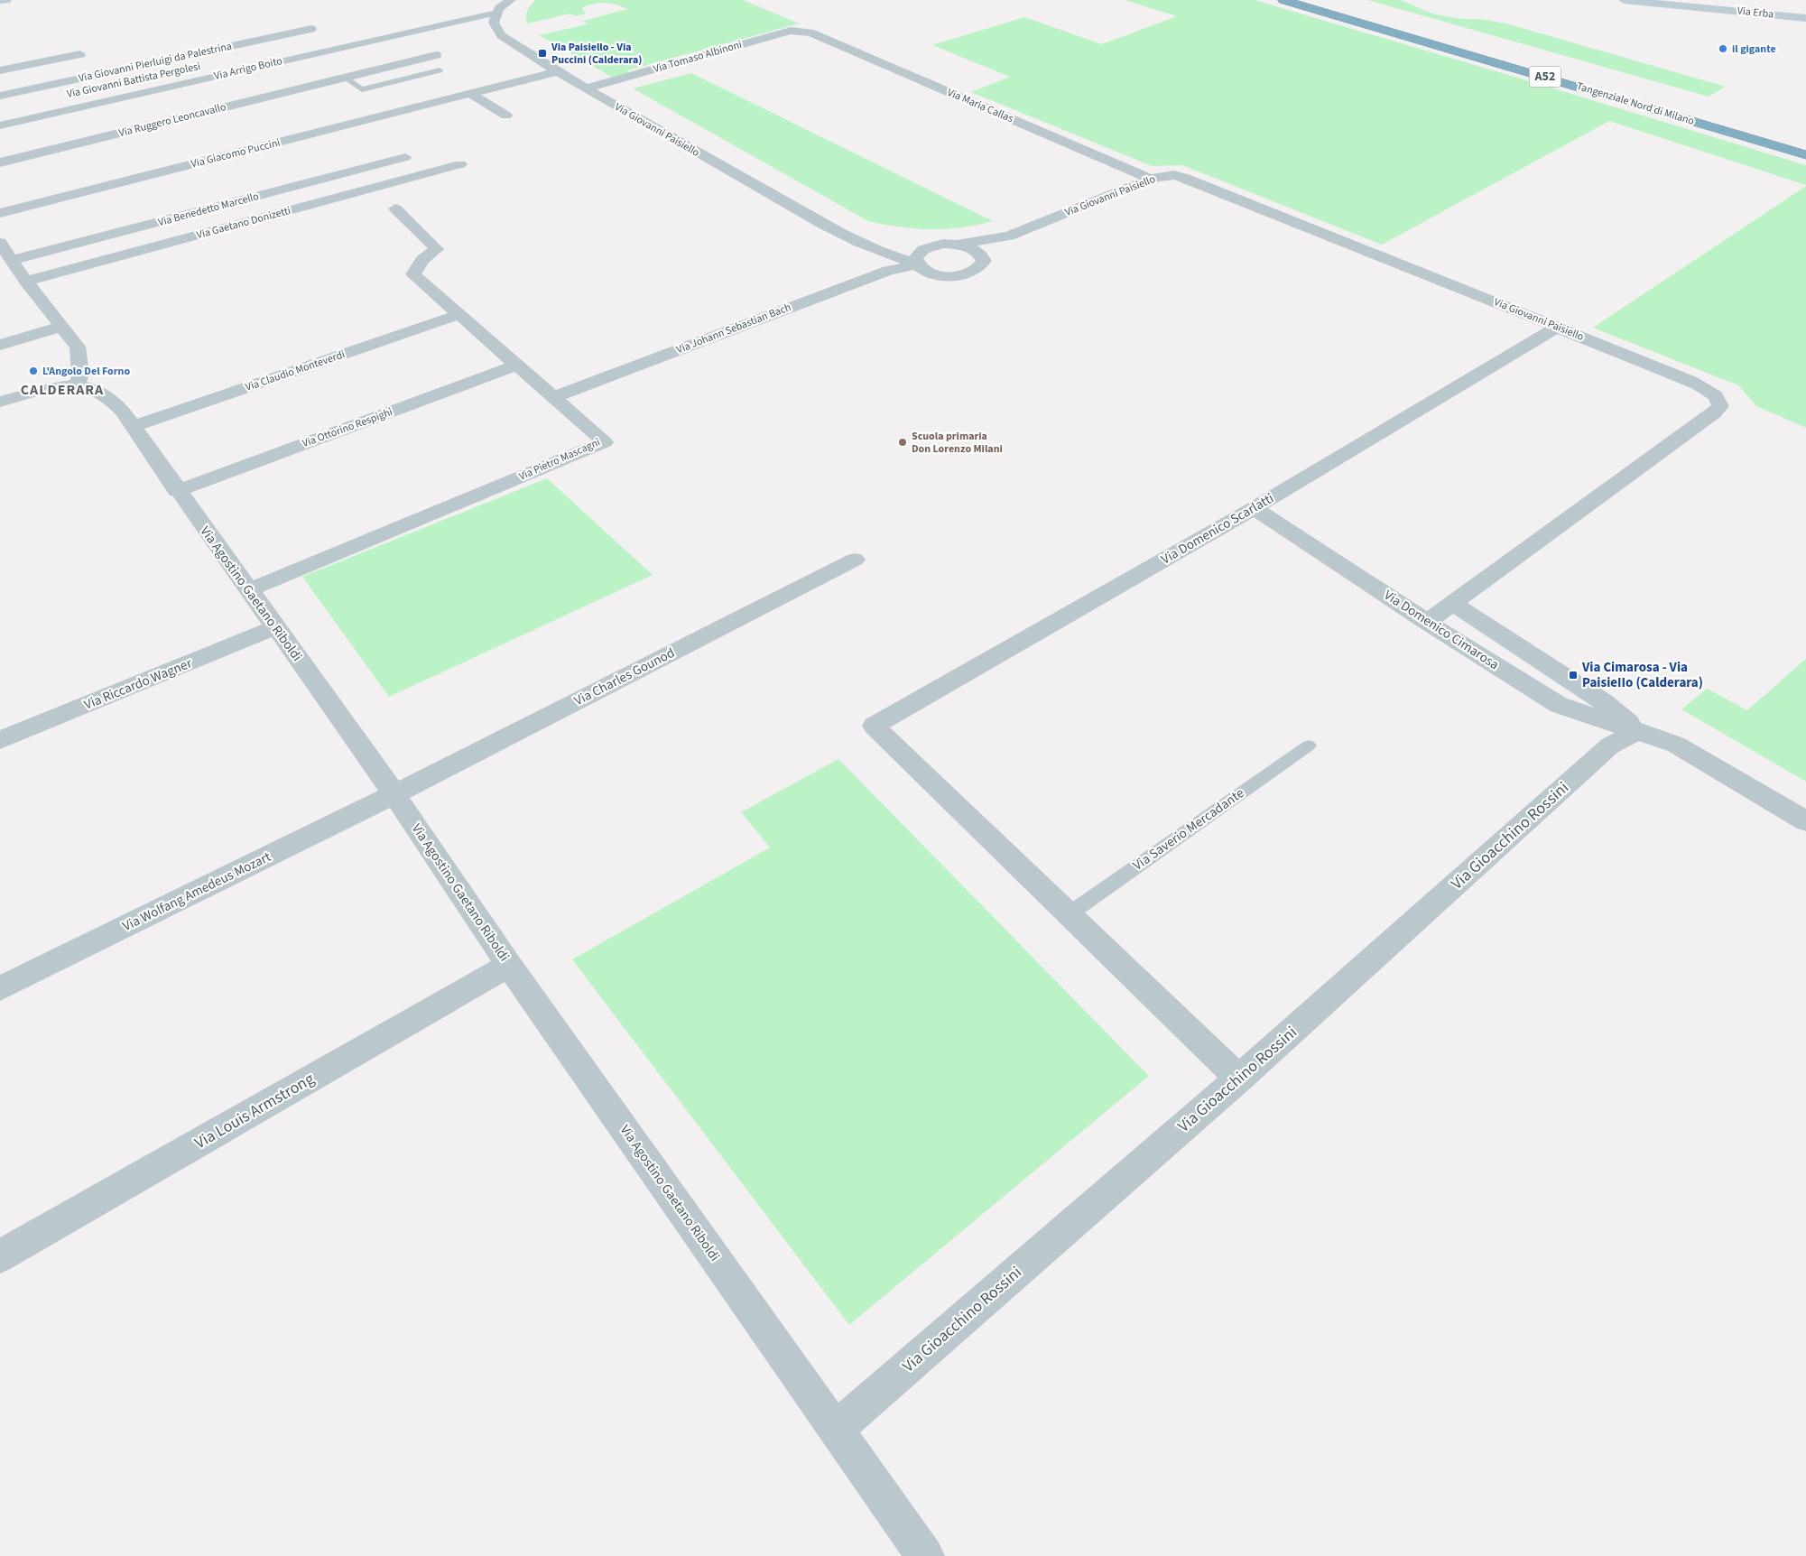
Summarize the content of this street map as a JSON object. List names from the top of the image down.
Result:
{
  "streets": {
    "highway": ["A52", "Tangenziale Nord di Milano"],
    "main road": ["Via Erba"],
    "street": [
      "Via Tomaso Albinoni",
      "Via Giovanni Pierluigi da Palestrina",
      "Via Arrigo Boito",
      "Via Maria Callas",
      "Via Ruggero Leoncavallo",
      "Via Giovanni Paisiello",
      "Via Giacomo Puccini",
      "Via Benedetto Marcello",
      "Via Gaetano Donizetti",
      "Via Johann Sebastian Bach",
      "Via Claudio Monteverdi",
      "Via Ottorino Respighi",
      "Via Pietro Mascagni",
      "Via Domenico Scarlatti",
      "Via Agostino Gaetano Riboldi",
      "Via Domenico Cimarosa",
      "Via Charles Gounod",
      "Via Riccardo Wagner",
      "Via Gioacchino Rossini",
      "Via Wolfang Amedeus Mozart",
      "Via Louis Armstrong"
    ],
    "lane": ["Via Saverio Mercadante"]
  },
  "crossings": [
    ["Via Tomaso Albinoni", "Via Maria Callas"],
    ["Via Tomaso Albinoni", "Via Giovanni Paisiello"],
    ["Via Arrigo Boito", "Via Giovanni Paisiello"],
    ["Via Maria Callas", "Via Giovanni Paisiello"],
    ["Via Giovanni Paisiello", "Via Giacomo Puccini"],
    ["Via Giovanni Paisiello", "Via Johann Sebastian Bach"],
    ["Via Giovanni Paisiello", "Via Domenico Scarlatti"],
    ["Via Giovanni Paisiello", "Via Domenico Cimarosa"],
    ["Via Johann Sebastian Bach", "Via Pietro Mascagni"],
    ["Via Claudio Monteverdi", "Via Pietro Mascagni"],
    ["Via Claudio Monteverdi", "Via Agostino Gaetano Riboldi"],
    ["Via Ottorino Respighi", "Via Pietro Mascagni"],
    ["Via Ottorino Respighi", "Via Agostino Gaetano Riboldi"],
    ["Via Pietro Mascagni", "Via Agostino Gaetano Riboldi"],
    ["Via Domenico Scarlatti", "Via Domenico Cimarosa"],
    ["Via Domenico Scarlatti", "Via Saverio Mercadante"],
    ["Via Agostino Gaetano Riboldi", "Via Charles Gounod"],
    ["Via Agostino Gaetano Riboldi", "Via Riccardo Wagner"],
    ["Via Agostino Gaetano Riboldi", "Via Gioacchino Rossini"],
    ["Via Agostino Gaetano Riboldi", "Via Wolfang Amedeus Mozart"],
    ["Via Agostino Gaetano Riboldi", "Via Louis Armstrong"],
    ["Via Domenico Cimarosa", "Via Gioacchino Rossini"],
    ["Via Charles Gounod", "Via Wolfang Amedeus Mozart"]
  ],
  "districts": ["CALDERARA"],
  "places": {
    "other": ["il gigante", "L'Angolo Del Forno", "Scuola primaria Don Lorenzo Milani"],
    "transit": ["Via Paisiello - Via Puccini (Calderara)", "Via Cimarosa - Via PaisieIIo (Calderara)"]
  }
}
